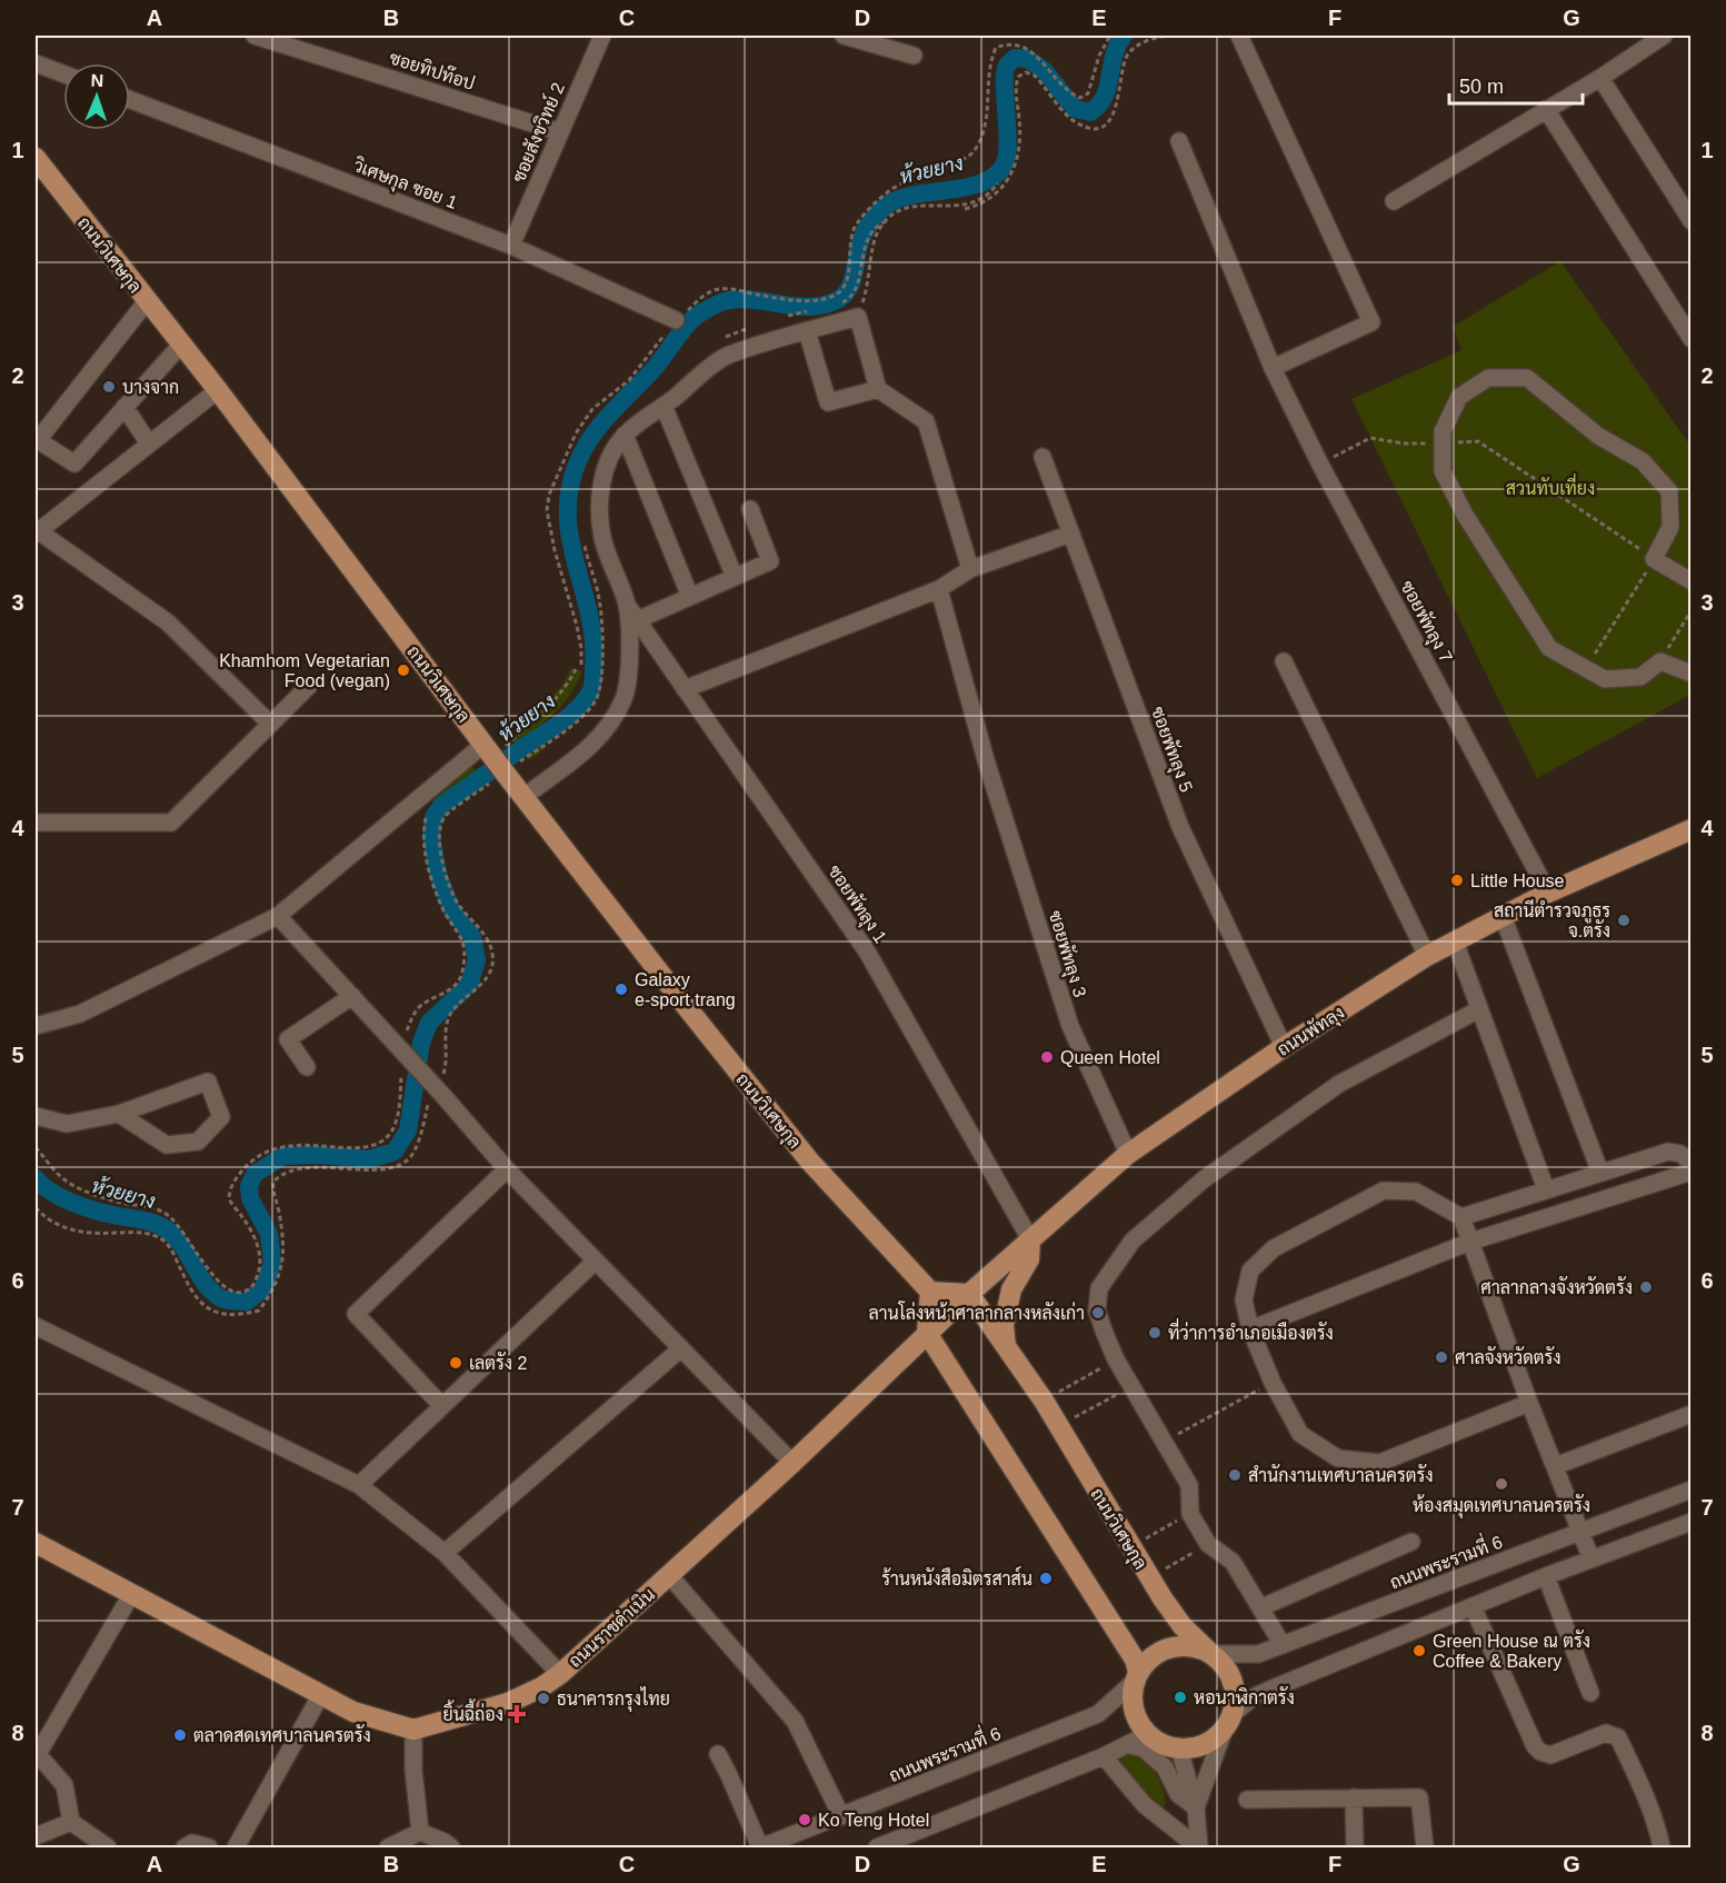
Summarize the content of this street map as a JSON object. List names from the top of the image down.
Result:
{
  "streets": {
    "main road": ["ถนนวิเศษกุล", "ถนนพัทลุง", "ถนนราชดำเนิน"],
    "street": [
      "ซอยทิปท๊อป",
      "ซอยสังขวิทย์ 2",
      "วิเศษกุล ซอย 1",
      "ซอยพัทลุง 7",
      "ซอยพัทลุง 5",
      "ซอยพัทลุง 1",
      "ซอยพัทลุง 3",
      "ถนนพระรามที่ 6"
    ]
  },
  "crossings": [
    ["ซอยทิปท๊อป", "ซอยสังขวิทย์ 2"],
    ["ซอยสังขวิทย์ 2", "วิเศษกุล ซอย 1"],
    ["ถนนวิเศษกุล", "ถนนพัทลุง"],
    ["ถนนวิเศษกุล", "ถนนพระรามที่ 6"],
    ["ถนนวิเศษกุล", "ถนนราชดำเนิน"],
    ["ซอยพัทลุง 7", "ถนนพัทลุง"],
    ["ซอยพัทลุง 5", "ถนนพัทลุง"],
    ["ซอยพัทลุง 1", "ถนนพัทลุง"],
    ["ซอยพัทลุง 3", "ถนนพัทลุง"],
    ["ถนนพัทลุง", "ถนนราชดำเนิน"]
  ],
  "water": ["ห้วยยาง"],
  "parks": ["สวนทับเที่ยง"],
  "places": {
    "other": [
      "บางจาก",
      "Khamhom Vegetarian Food (vegan)",
      "Little House",
      "สถานีตำรวจภูธร จ.ตรัง",
      "Galaxy e-sport trang",
      "Queen Hotel",
      "ศาลากลางจังหวัดตรัง",
      "ลานโล่งหน้าศาลากลางหลังเก่า",
      "ที่ว่าการอำเภอเมืองตรัง",
      "ศาลจังหวัดตรัง",
      "เลตรัง 2",
      "สำนักงานเทศบาลนครตรัง",
      "ห้องสมุดเทศบาลนครตรัง",
      "ร้านหนังสือมิตรสาส์น",
      "Green House ณ ตรัง Coffee & Bakery",
      "หอนาฬิกาตรัง",
      "ธนาคารกรุงไทย",
      "ตลาดสดเทศบาลนครตรัง",
      "Ko Teng Hotel"
    ],
    "health": ["ยิ้นฉี้ถ่อง"]
  },
  "scale_bar": "50 m",
  "north": "top",
  "grid": {
    "columns": [
      "A",
      "B",
      "C",
      "D",
      "E",
      "F",
      "G"
    ],
    "rows": [
      "1",
      "2",
      "3",
      "4",
      "5",
      "6",
      "7",
      "8"
    ]
  }
}
